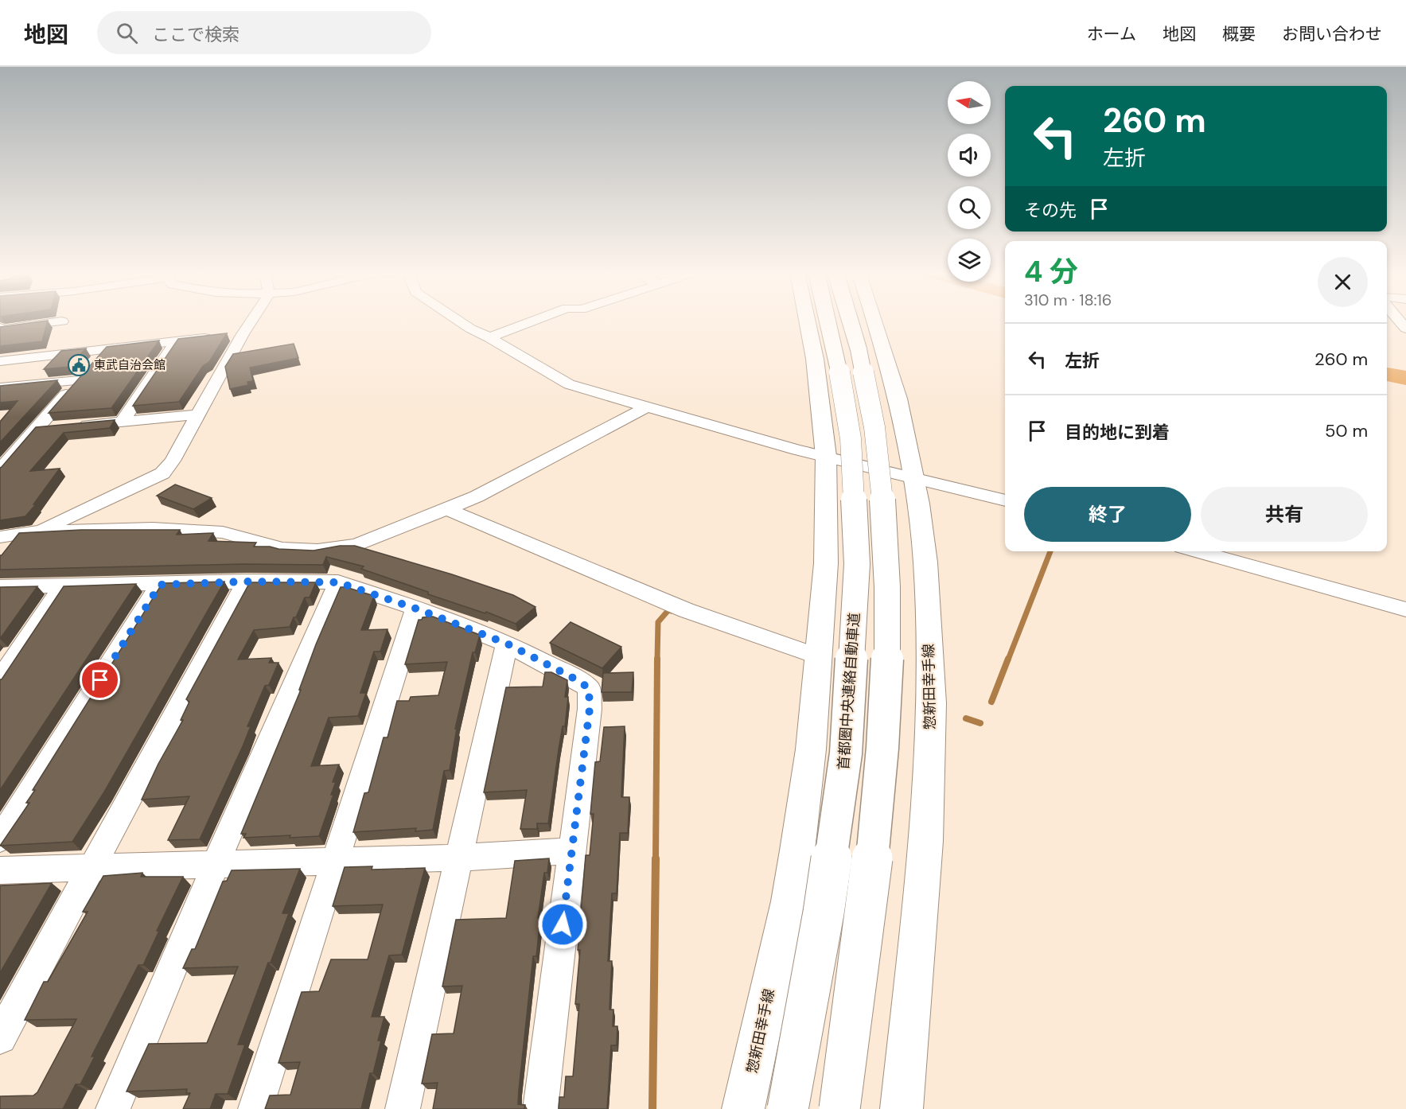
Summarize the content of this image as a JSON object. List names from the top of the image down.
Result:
{
  "streets": {
    "highway": ["首都圏中央連絡自動車道"],
    "main road": ["惣新田幸手線"]
  },
  "places": {
    "public building": ["東武自治会館"]
  },
  "north": "left",
  "page": {
    "header": "地図",
    "search": "ここで検索",
    "nav": [
      "ホーム",
      "地図",
      "概要",
      "お問い合わせ"
    ],
    "turn": ["260 m", "左折"],
    "then": "その先",
    "heading": ["4 分", "310 m · 18:16"],
    "list": [
      {
        "name": "左折",
        "value": "260 m"
      },
      {
        "name": "目的地に到着",
        "value": "50 m"
      }
    ],
    "buttons": ["終了", "共有"]
  }
}
